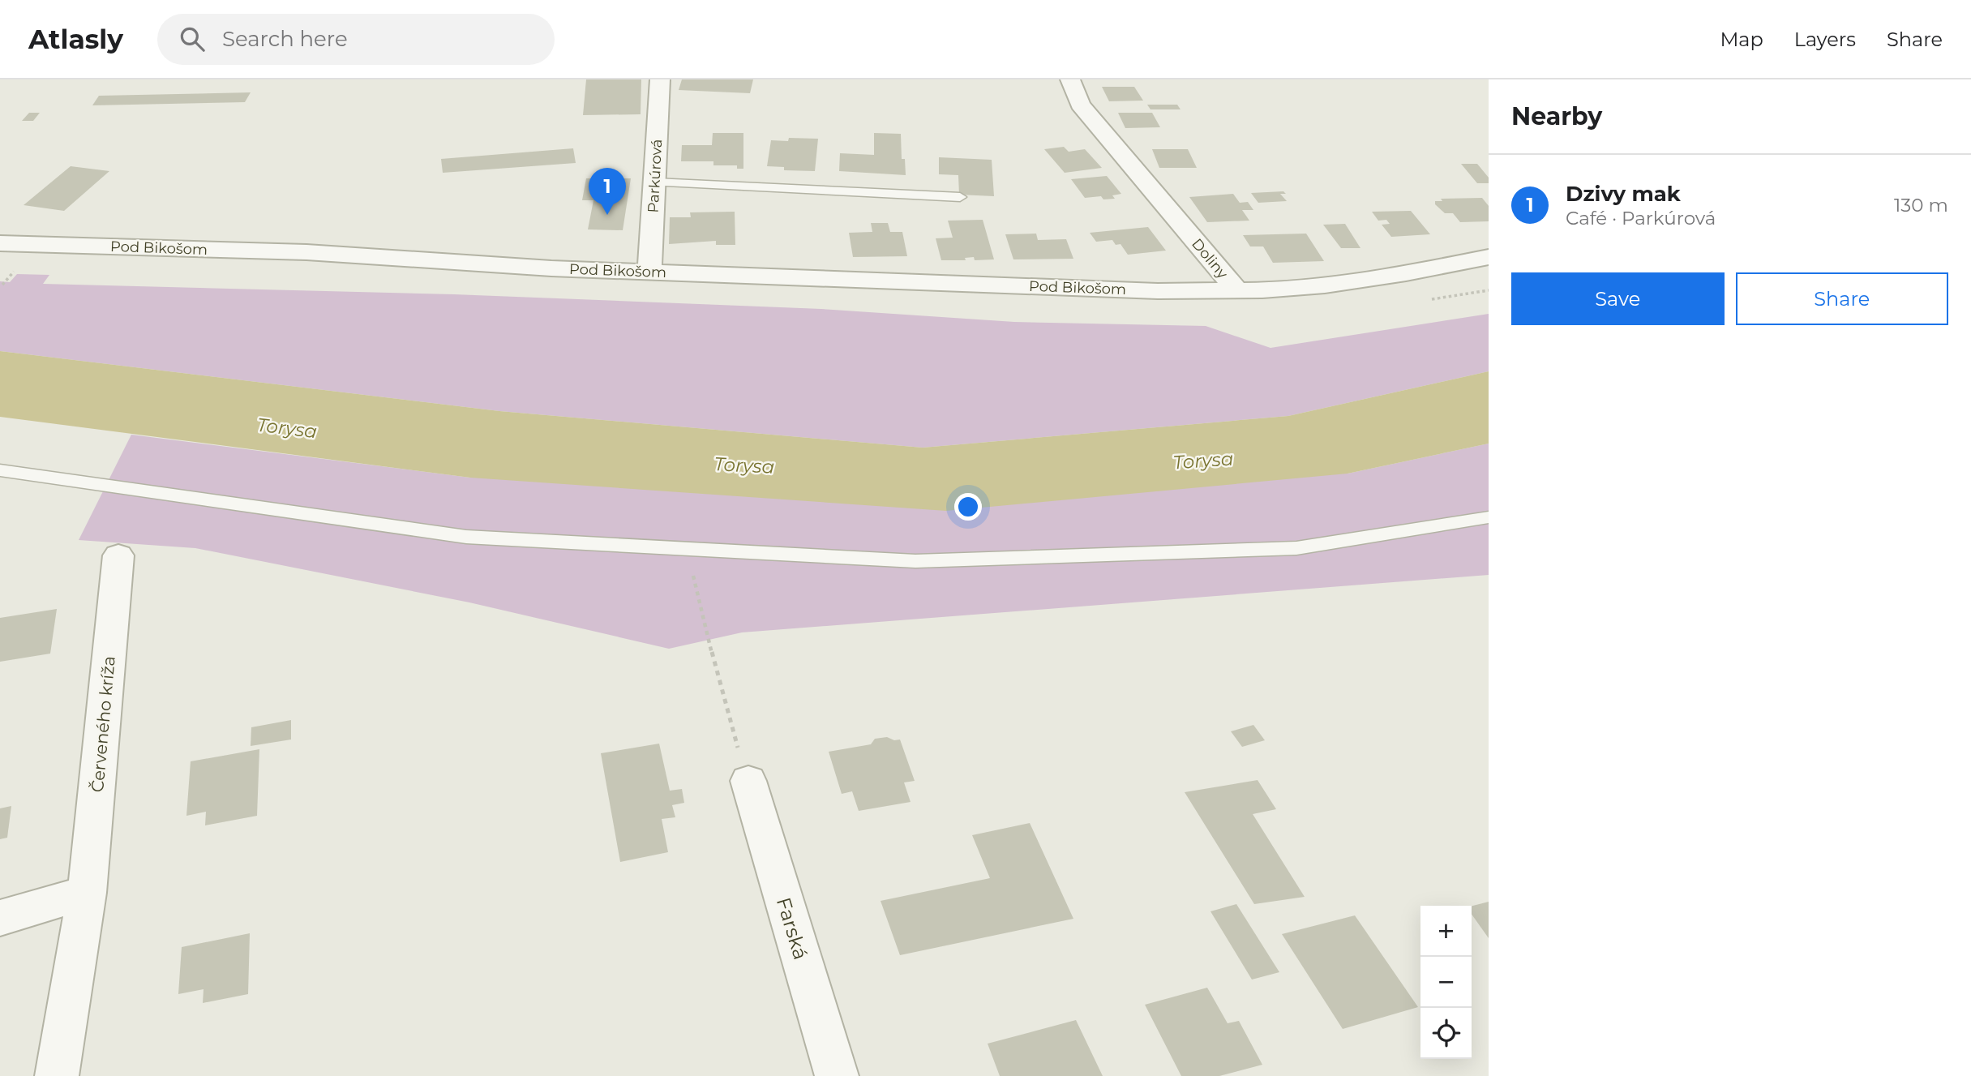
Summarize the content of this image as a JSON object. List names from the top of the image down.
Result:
{
  "streets": {
    "street": [
      "Parkúrová",
      "Pod Bikošom",
      "Doliny",
      "Červeného kríža",
      "Farská"
    ]
  },
  "crossings": [
    ["Parkúrová", "Pod Bikošom"],
    ["Pod Bikošom", "Doliny"]
  ],
  "water": ["Torysa"],
  "page": {
    "header": "Atlasly",
    "search": "Search here",
    "nav": ["Map", "Layers", "Share"],
    "heading": "Nearby",
    "list": [
      {
        "mark": "1",
        "name": "Dzivy mak",
        "note": "Café · Parkúrová",
        "value": "130 m"
      }
    ],
    "pins": "1",
    "buttons": ["Save", "Share"],
    "map_buttons": ["+", "−"]
  }
}
